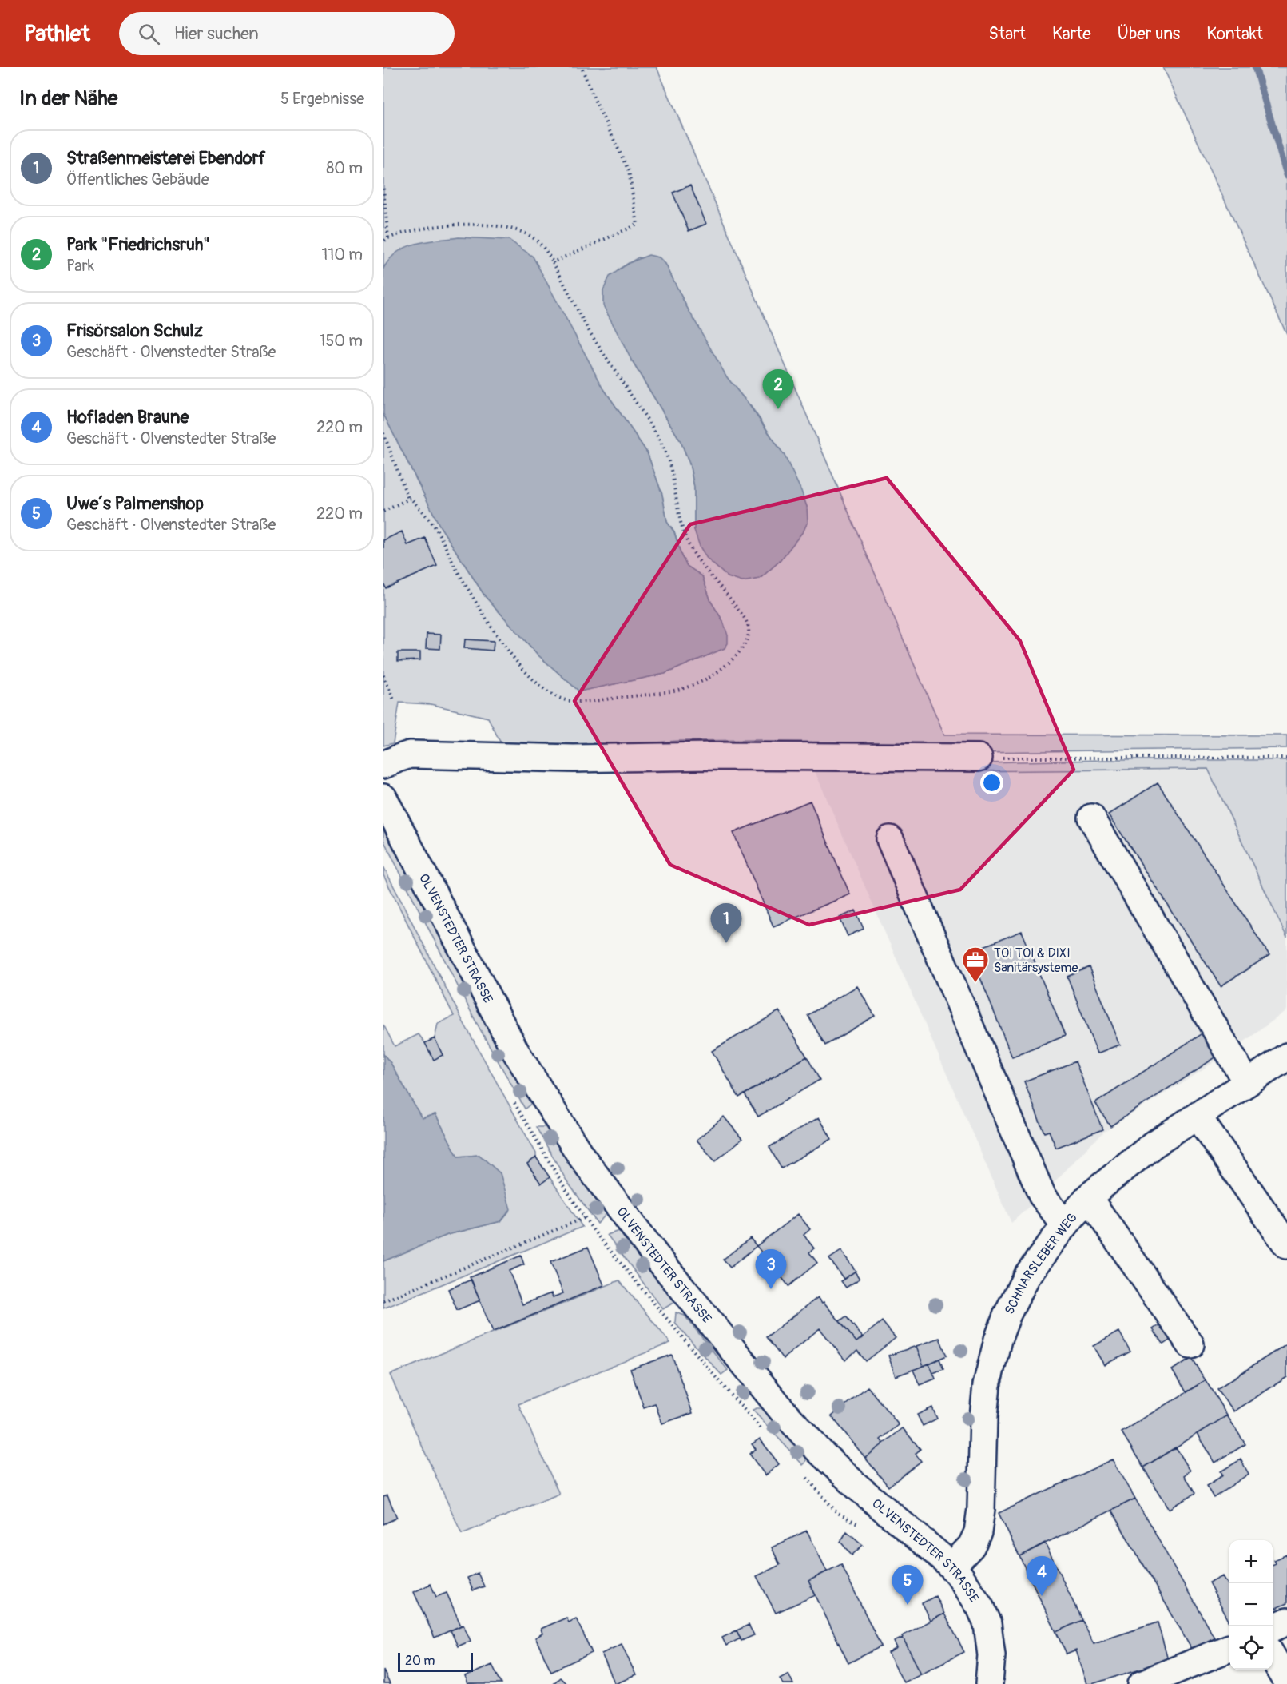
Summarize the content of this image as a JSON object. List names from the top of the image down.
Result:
{
  "streets": {
    "main road": ["OLVENSTEDTER STRASSE", "SCHNARSLEBER WEG"]
  },
  "crossings": [
    ["OLVENSTEDTER STRASSE", "SCHNARSLEBER WEG"]
  ],
  "places": {
    "office": ["TOI TOI & DIXI Sanitärsysteme"]
  },
  "scale_bar": "20 m",
  "page": {
    "header": "Pathlet",
    "search": "Hier suchen",
    "nav": [
      "Start",
      "Karte",
      "Über uns",
      "Kontakt"
    ],
    "heading": ["In der Nähe", "5 Ergebnisse"],
    "list": [
      {
        "mark": "1",
        "name": "Straßenmeisterei Ebendorf",
        "note": "Öffentliches Gebäude",
        "value": "80 m"
      },
      {
        "mark": "2",
        "name": "Park \"Friedrichsruh\"",
        "note": "Park",
        "value": "110 m"
      },
      {
        "mark": "3",
        "name": "Frisörsalon Schulz",
        "note": "Geschäft · Olvenstedter Straße",
        "value": "150 m"
      },
      {
        "mark": "4",
        "name": "Hofladen Braune",
        "note": "Geschäft · Olvenstedter Straße",
        "value": "220 m"
      },
      {
        "mark": "5",
        "name": "Uwe´s Palmenshop",
        "note": "Geschäft · Olvenstedter Straße",
        "value": "220 m"
      }
    ],
    "pins": [
      "2",
      "1",
      "3",
      "4",
      "5"
    ],
    "map_buttons": ["+", "−"],
    "scale": "20 m"
  }
}
